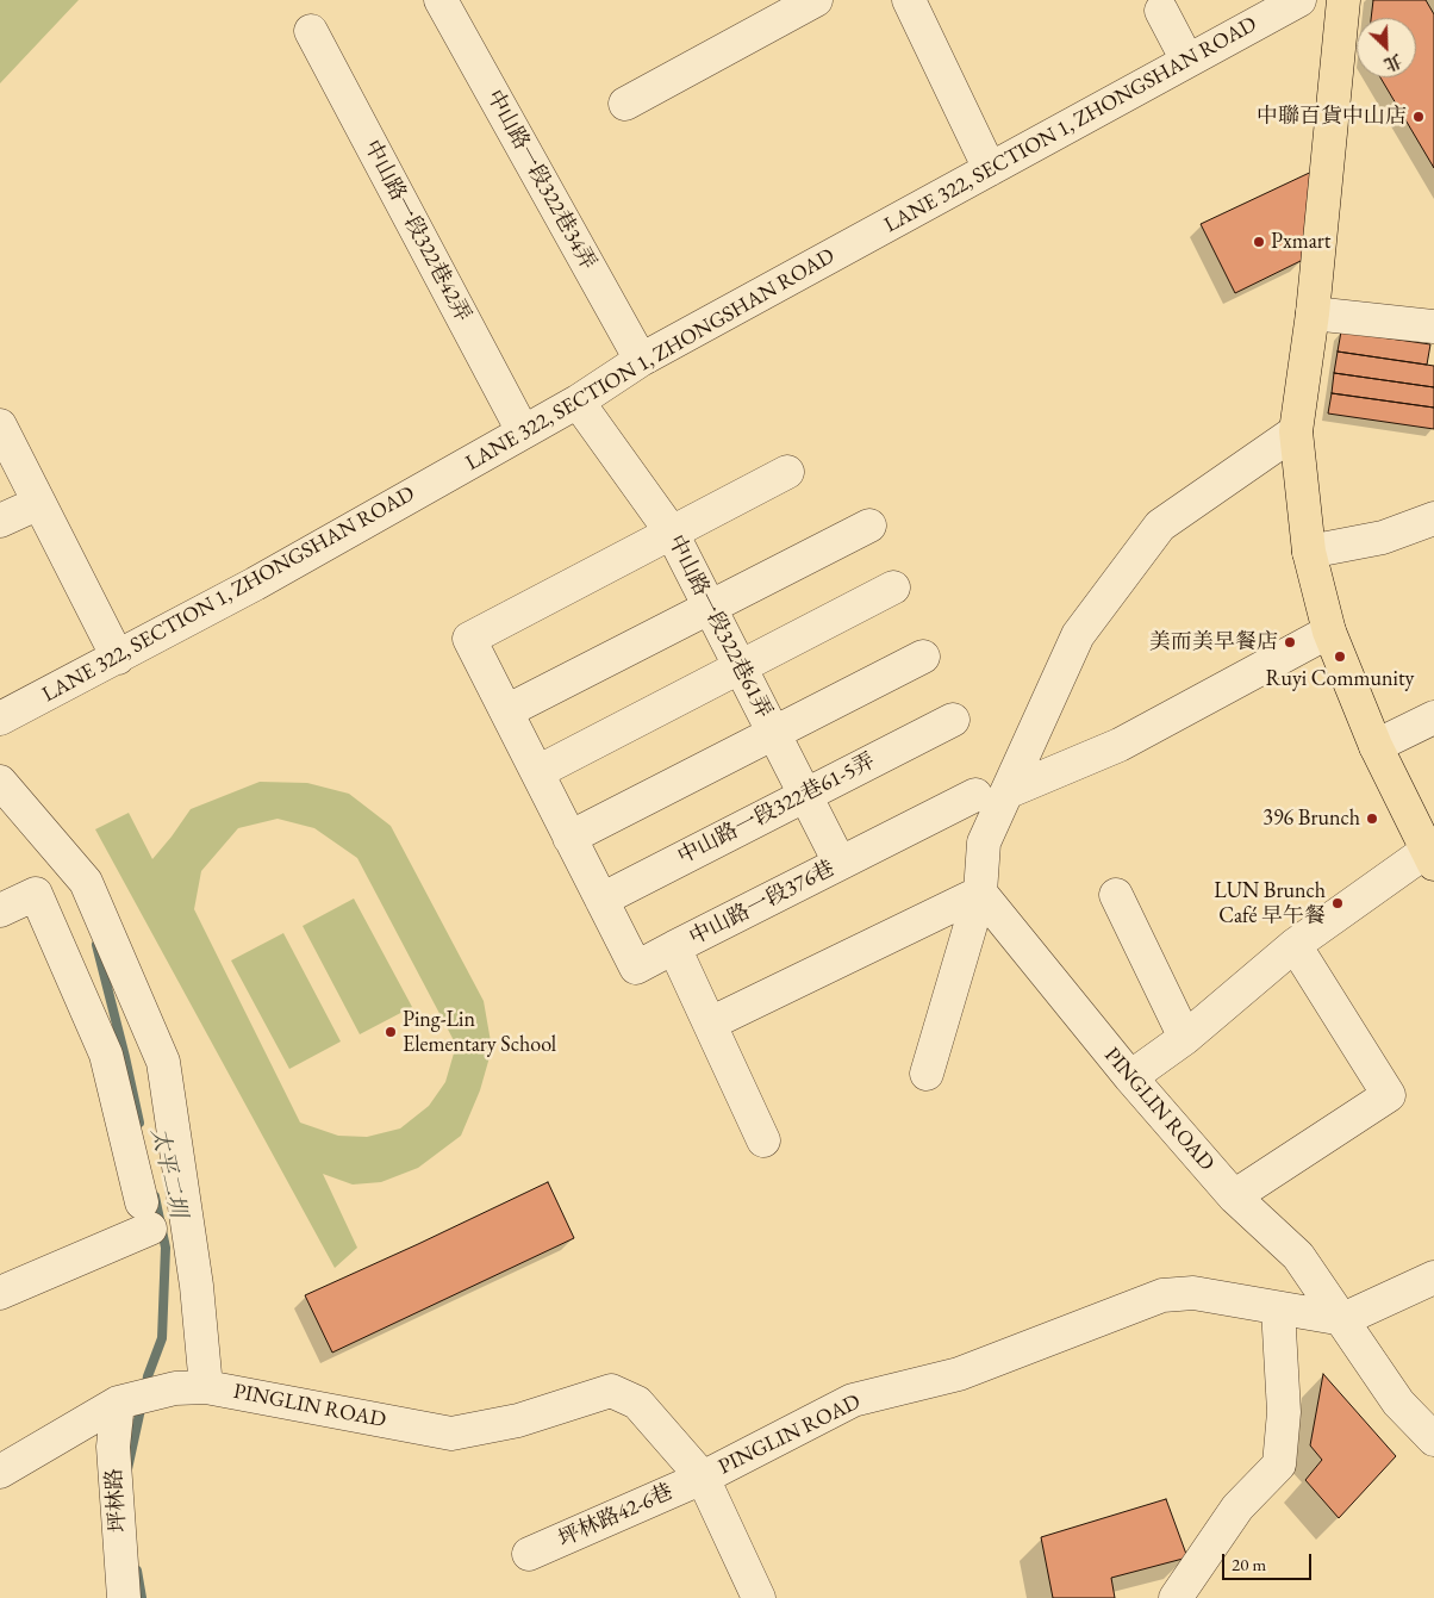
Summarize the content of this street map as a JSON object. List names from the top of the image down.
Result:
{
  "streets": {
    "street": [
      "LANE 322, SECTION 1, ZHONGSHAN ROAD",
      "中山路一段322巷34弄",
      "中山路一段322巷42弄",
      "中山路一段322巷61弄",
      "中山路一段322巷61-5弄",
      "中山路一段376巷",
      "PINGLIN ROAD",
      "坪林路",
      "坪林路42-6巷"
    ]
  },
  "crossings": [
    ["LANE 322, SECTION 1, ZHONGSHAN ROAD", "中山路一段322巷34弄"],
    ["LANE 322, SECTION 1, ZHONGSHAN ROAD", "中山路一段322巷42弄"],
    ["LANE 322, SECTION 1, ZHONGSHAN ROAD", "中山路一段322巷61弄"],
    ["中山路一段322巷61弄", "中山路一段322巷61-5弄"],
    ["中山路一段322巷61弄", "中山路一段376巷"],
    ["PINGLIN ROAD", "坪林路"],
    ["PINGLIN ROAD", "坪林路42-6巷"]
  ],
  "water": ["太平二圳"],
  "places": [
    "中聯百貨中山店",
    "Pxmart",
    "美而美早餐店",
    "Ruyi Community",
    "396 Brunch",
    "LUN Brunch Café 早午餐",
    "Ping-Lin Elementary School"
  ],
  "scale_bar": "20 m",
  "north": "bottom right"
}
